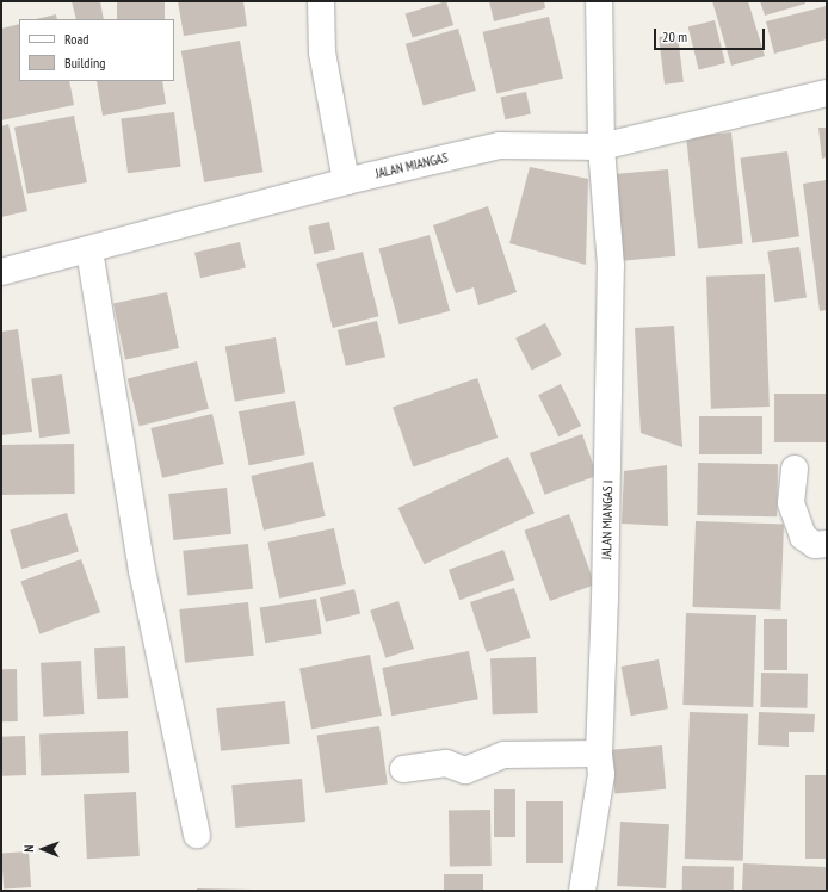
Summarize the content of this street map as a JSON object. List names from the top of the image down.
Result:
{
  "streets": {
    "street": ["JALAN MIANGAS", "JALAN MIANGAS I"]
  },
  "crossings": [
    ["JALAN MIANGAS", "JALAN MIANGAS I"]
  ],
  "legend": ["Road", "Building"],
  "scale_bar": "20 m",
  "north": "left"
}
